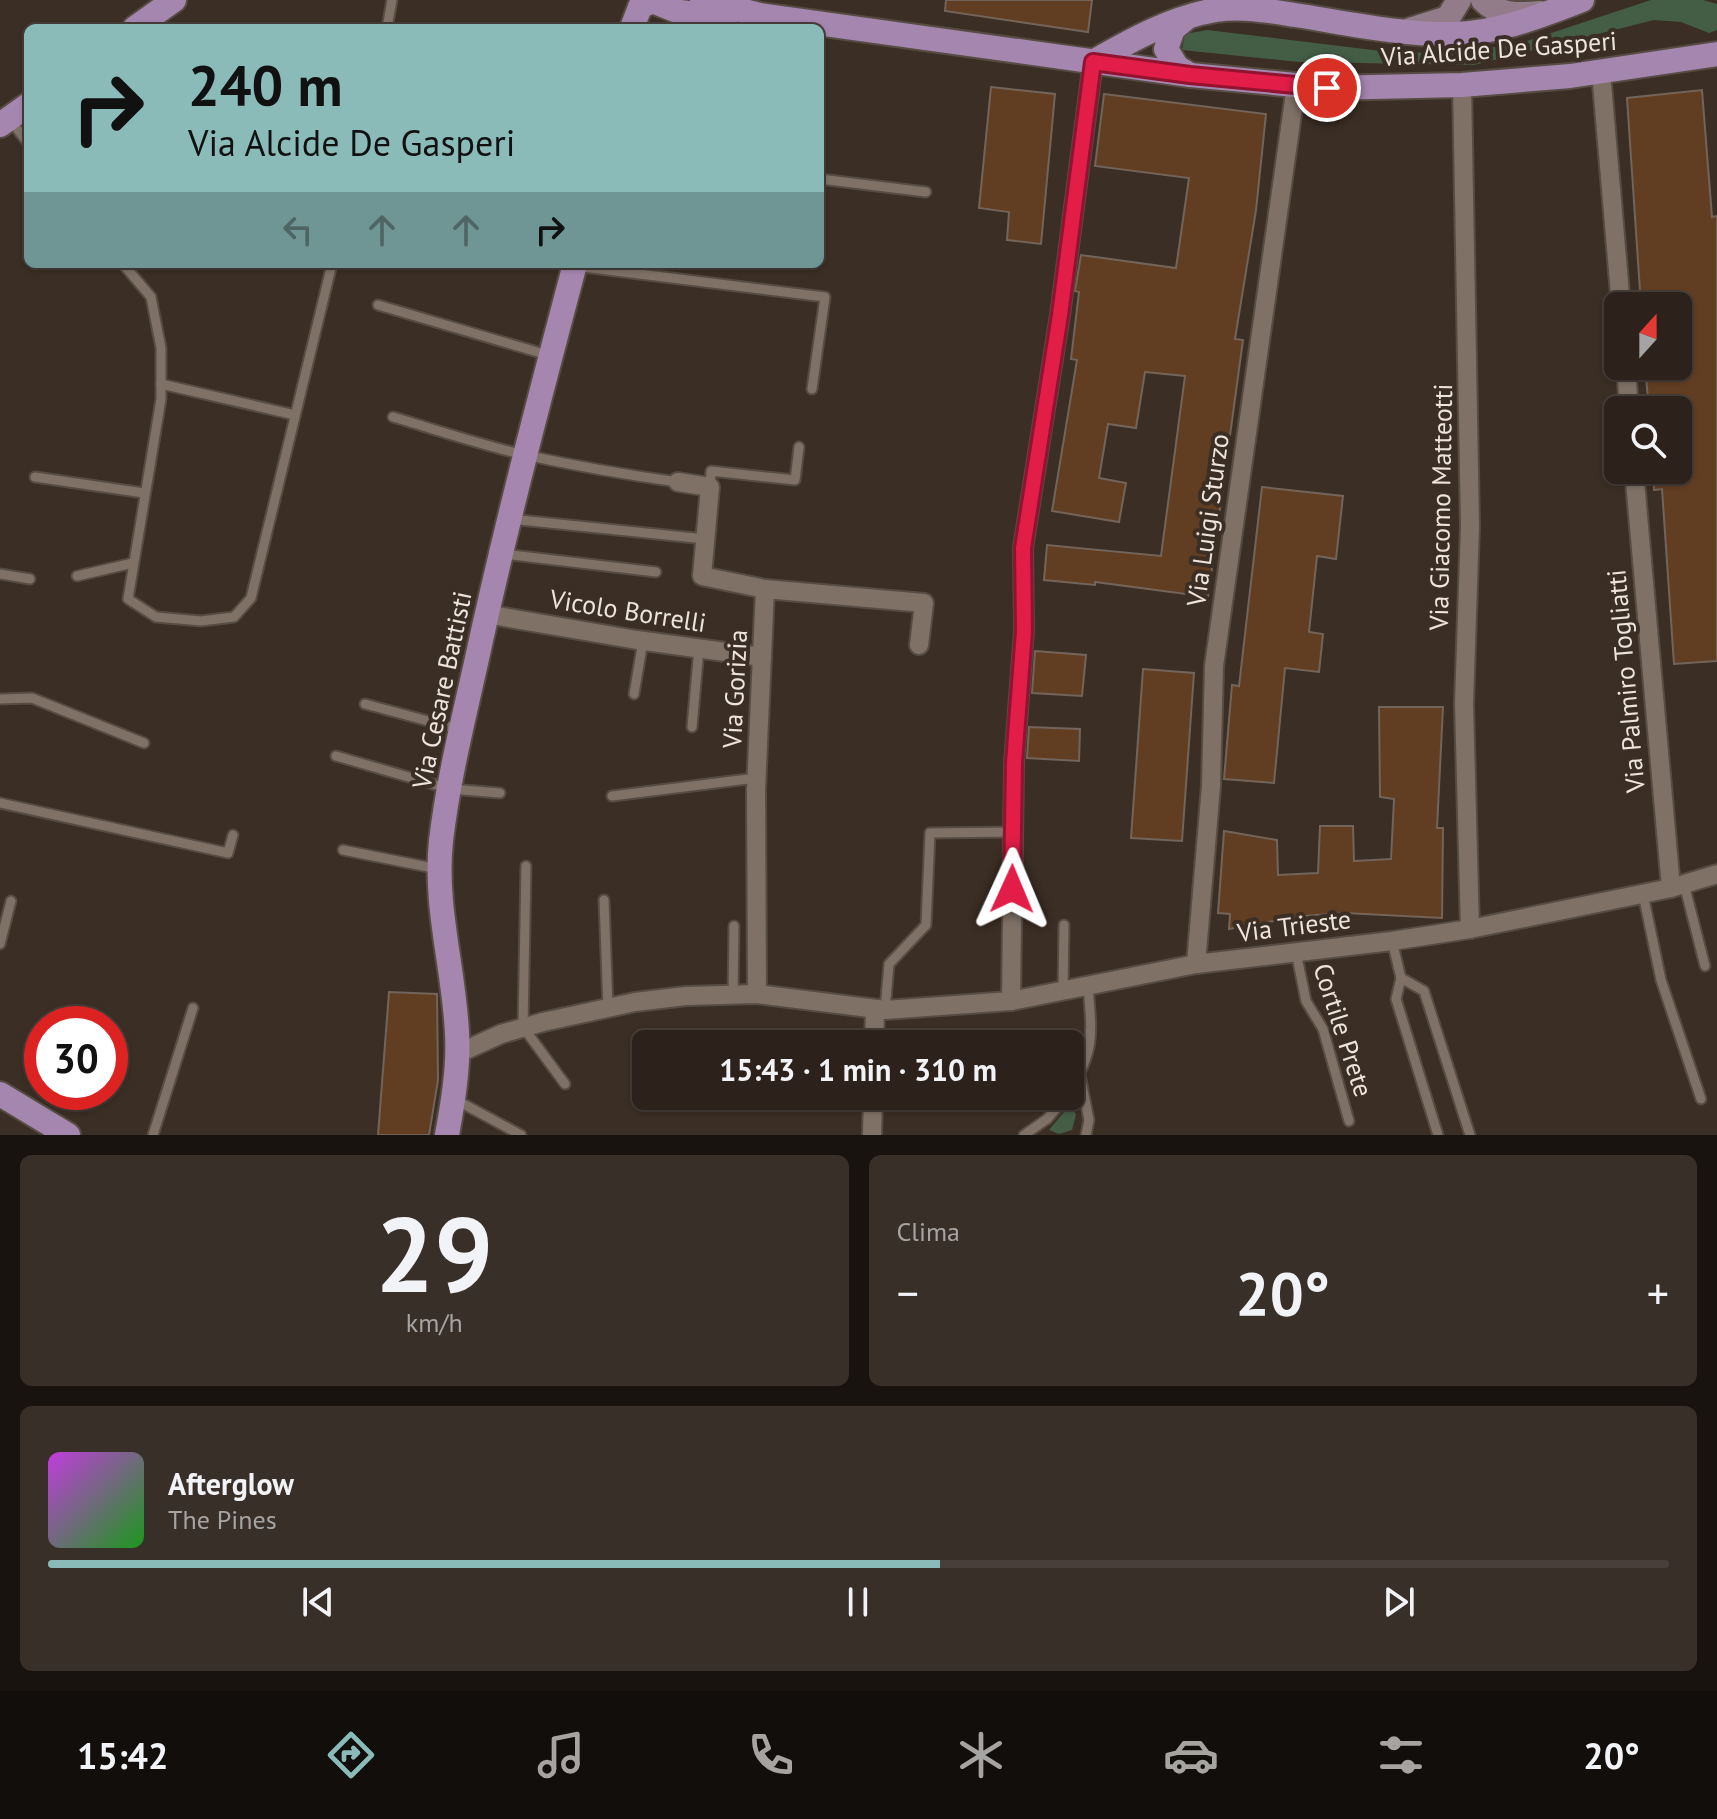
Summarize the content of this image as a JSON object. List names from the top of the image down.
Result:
{
  "streets": {
    "main road": ["Via Alcide De Gasperi", "Via Cesare Battisti"],
    "street": [
      "Via Giacomo Matteotti",
      "Via Luigi Sturzo",
      "Vicolo Borrelli",
      "Via Palmiro Togliatti",
      "Via Gorizia",
      "Via Trieste"
    ],
    "lane": ["Cortile Prete"]
  },
  "crossings": [
    ["Via Alcide De Gasperi", "Via Giacomo Matteotti"],
    ["Via Alcide De Gasperi", "Via Luigi Sturzo"],
    ["Via Giacomo Matteotti", "Via Trieste"],
    ["Via Luigi Sturzo", "Via Trieste"],
    ["Vicolo Borrelli", "Via Gorizia"],
    ["Vicolo Borrelli", "Via Cesare Battisti"],
    ["Via Palmiro Togliatti", "Via Trieste"],
    ["Via Gorizia", "Via Trieste"],
    ["Via Cesare Battisti", "Via Trieste"],
    ["Via Trieste", "Cortile Prete"]
  ],
  "north": "top",
  "page": {
    "turn": ["240 m", "Via Alcide De Gasperi"],
    "limit": "30",
    "trip": "15:43 · 1 min · 310 m",
    "tile": [
      ["29", "km/h"],
      "Clima"
    ],
    "heat": ["−", "20°", "+"],
    "song": ["Afterglow", "The Pines"],
    "tabs": ["15:42", "20°"]
  }
}
